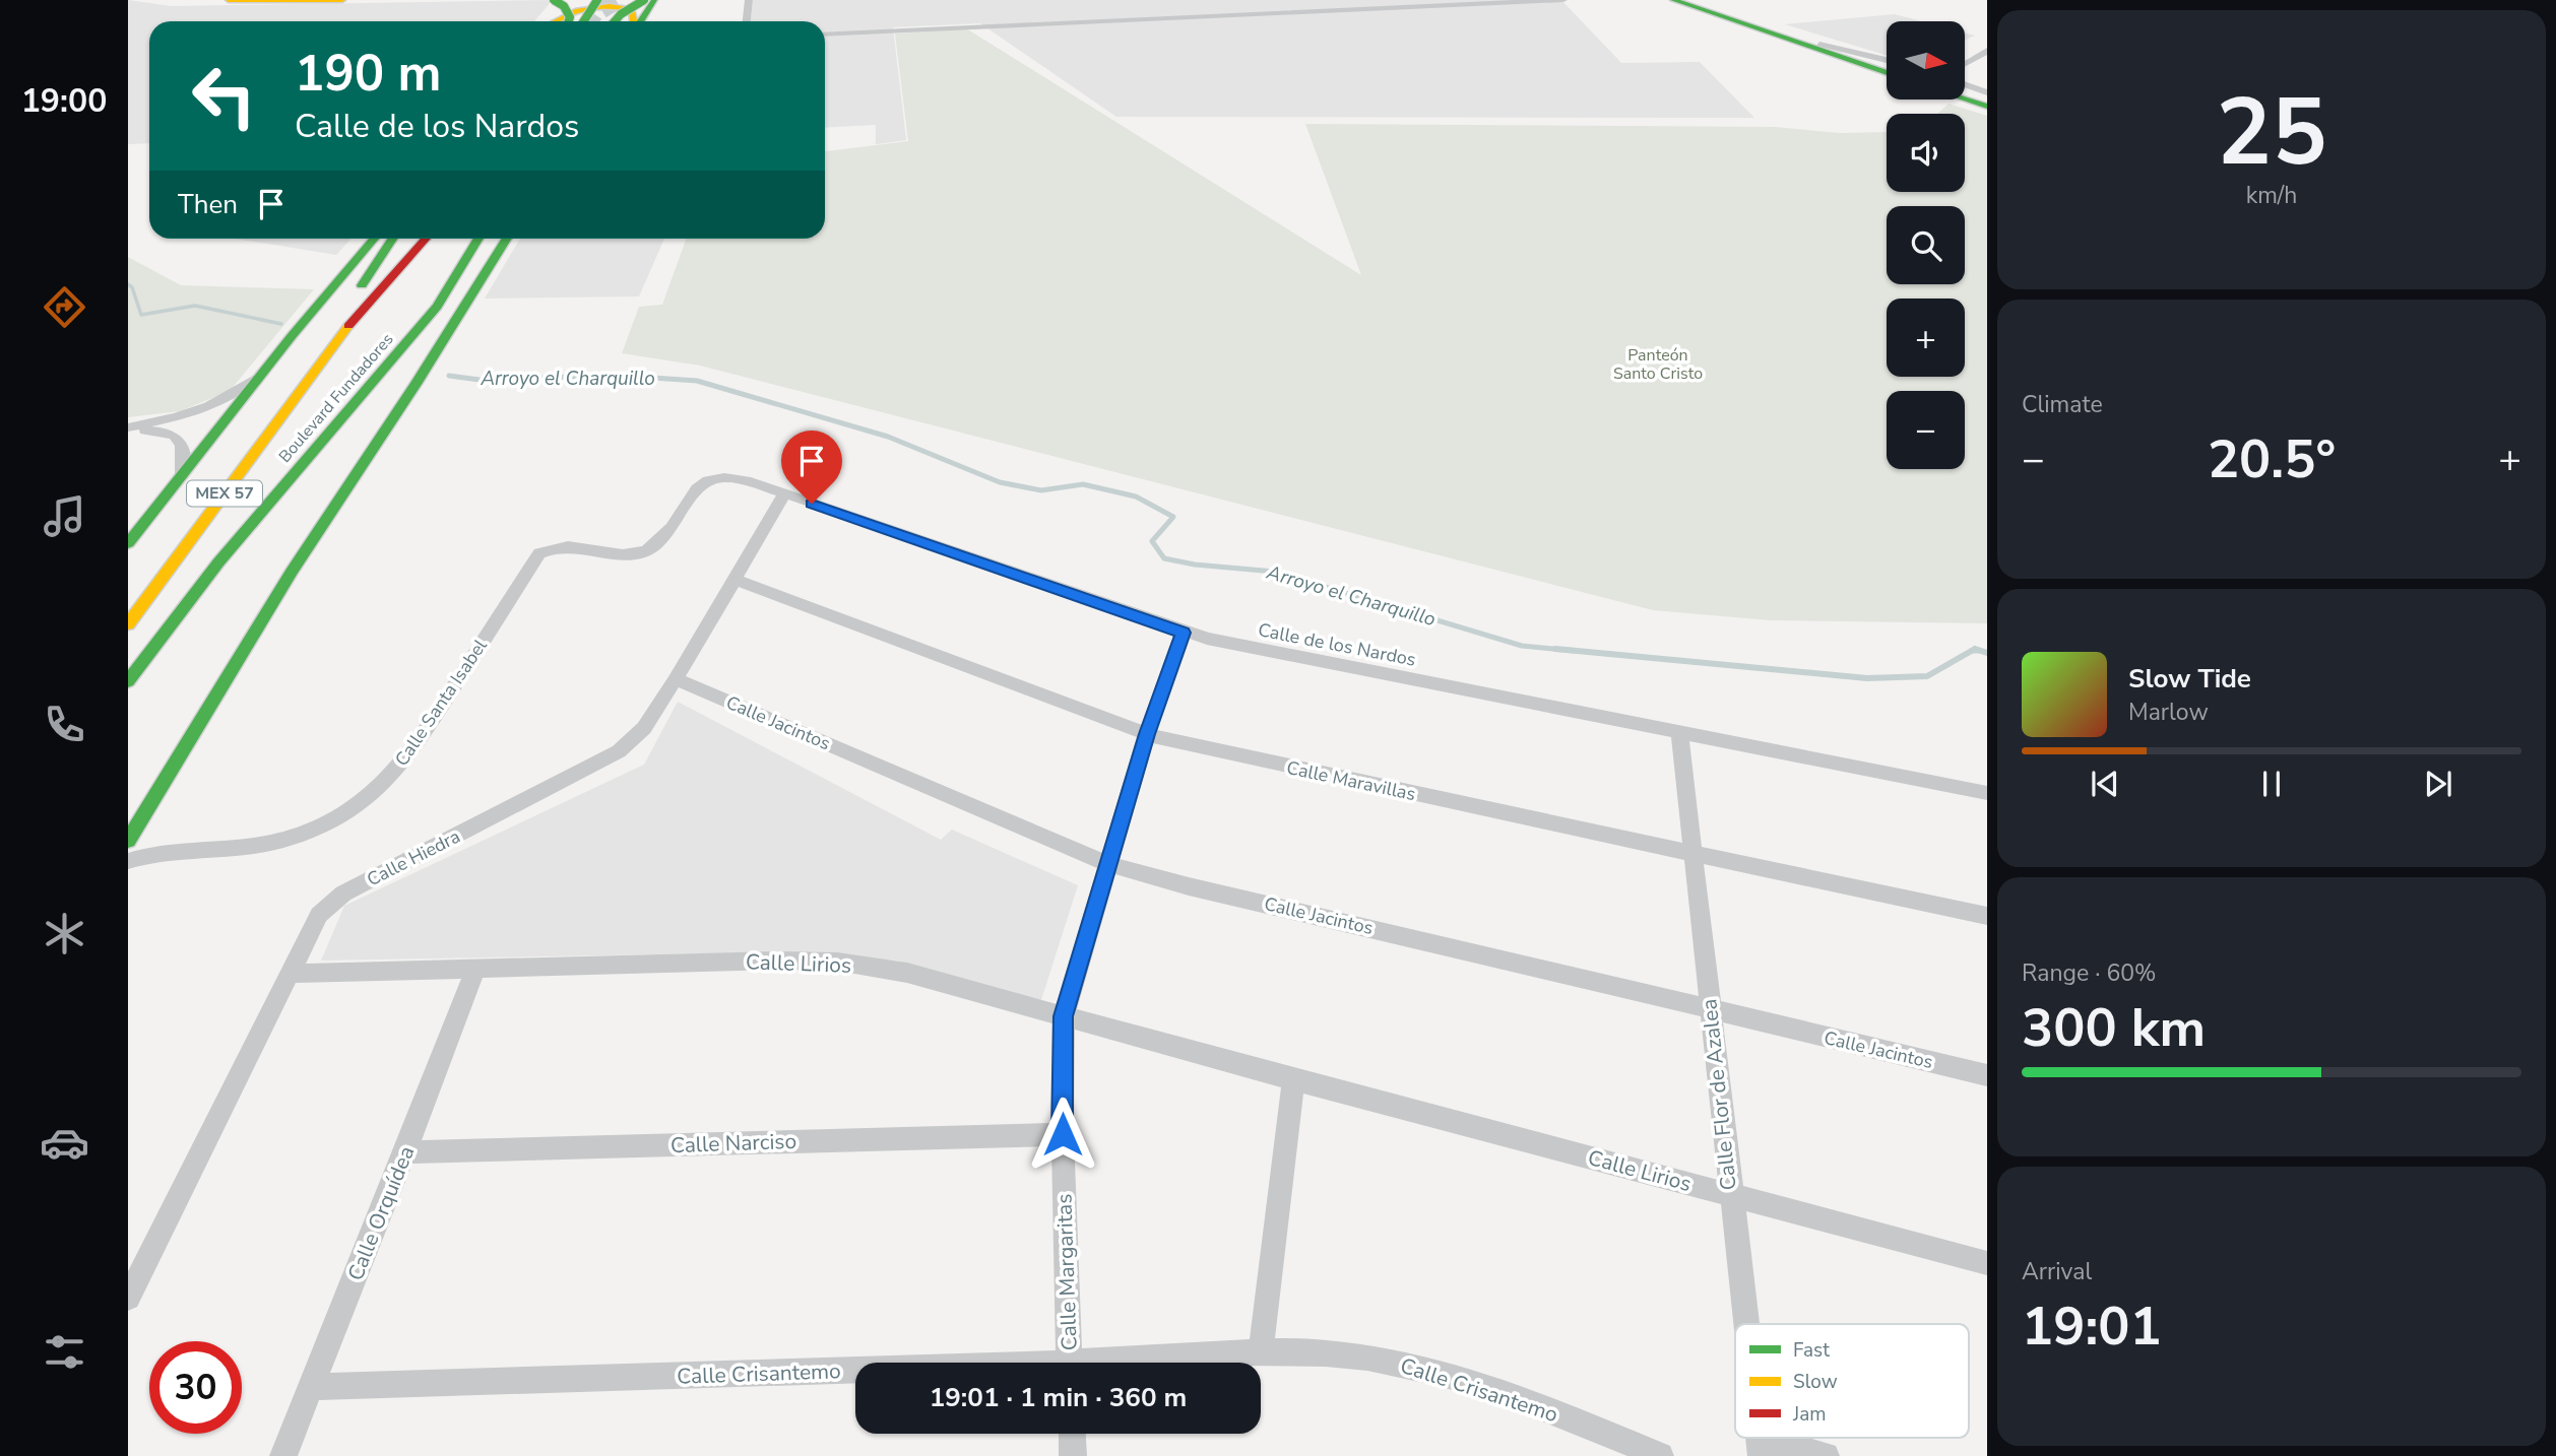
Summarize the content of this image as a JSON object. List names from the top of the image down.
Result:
{
  "streets": {
    "main road": ["Boulevard Fundadores", "MEX 57"],
    "street": [
      "Calle de los Nardos",
      "Calle Santa Isabel",
      "Calle Jacintos",
      "Calle Maravillas",
      "Calle Hiedra",
      "Calle Lirios",
      "Calle Flor de Azalea",
      "Calle Narciso",
      "Calle Orquídea",
      "Calle Margaritas",
      "Calle Crisantemo"
    ]
  },
  "crossings": [
    ["Calle de los Nardos", "Calle Santa Isabel"],
    ["Calle de los Nardos", "Calle Hiedra"],
    ["Calle de los Nardos", "Calle Flor de Azalea"],
    ["Calle de los Nardos", "Calle Margaritas"],
    ["Calle Jacintos", "Calle Hiedra"],
    ["Calle Jacintos", "Calle Flor de Azalea"],
    ["Calle Jacintos", "Calle Margaritas"],
    ["Calle Maravillas", "Calle Hiedra"],
    ["Calle Maravillas", "Calle Flor de Azalea"],
    ["Calle Maravillas", "Calle Margaritas"],
    ["Calle Hiedra", "Calle Lirios"],
    ["Calle Lirios", "Calle Flor de Azalea"],
    ["Calle Lirios", "Calle Orquídea"],
    ["Calle Lirios", "Calle Margaritas"],
    ["Calle Narciso", "Calle Orquídea"],
    ["Calle Narciso", "Calle Margaritas"],
    ["Calle Orquídea", "Calle Crisantemo"]
  ],
  "water": ["Arroyo el Charquillo"],
  "parks": ["Panteón Santo Cristo"],
  "legend": ["Fast", "Slow", "Jam"],
  "north": "right",
  "page": {
    "tabs": "19:00",
    "tile": [
      ["25", "km/h"],
      "Climate",
      ["Range · 60%", "300 km"],
      ["Arrival", "19:01"]
    ],
    "map_buttons": ["+", "−"],
    "turn": ["190 m", "Calle de los Nardos"],
    "then": "Then",
    "heat": ["−", "20.5°", "+"],
    "song": ["Slow Tide", "Marlow"],
    "limit": "30",
    "trip": "19:01 · 1 min · 360 m"
  }
}
